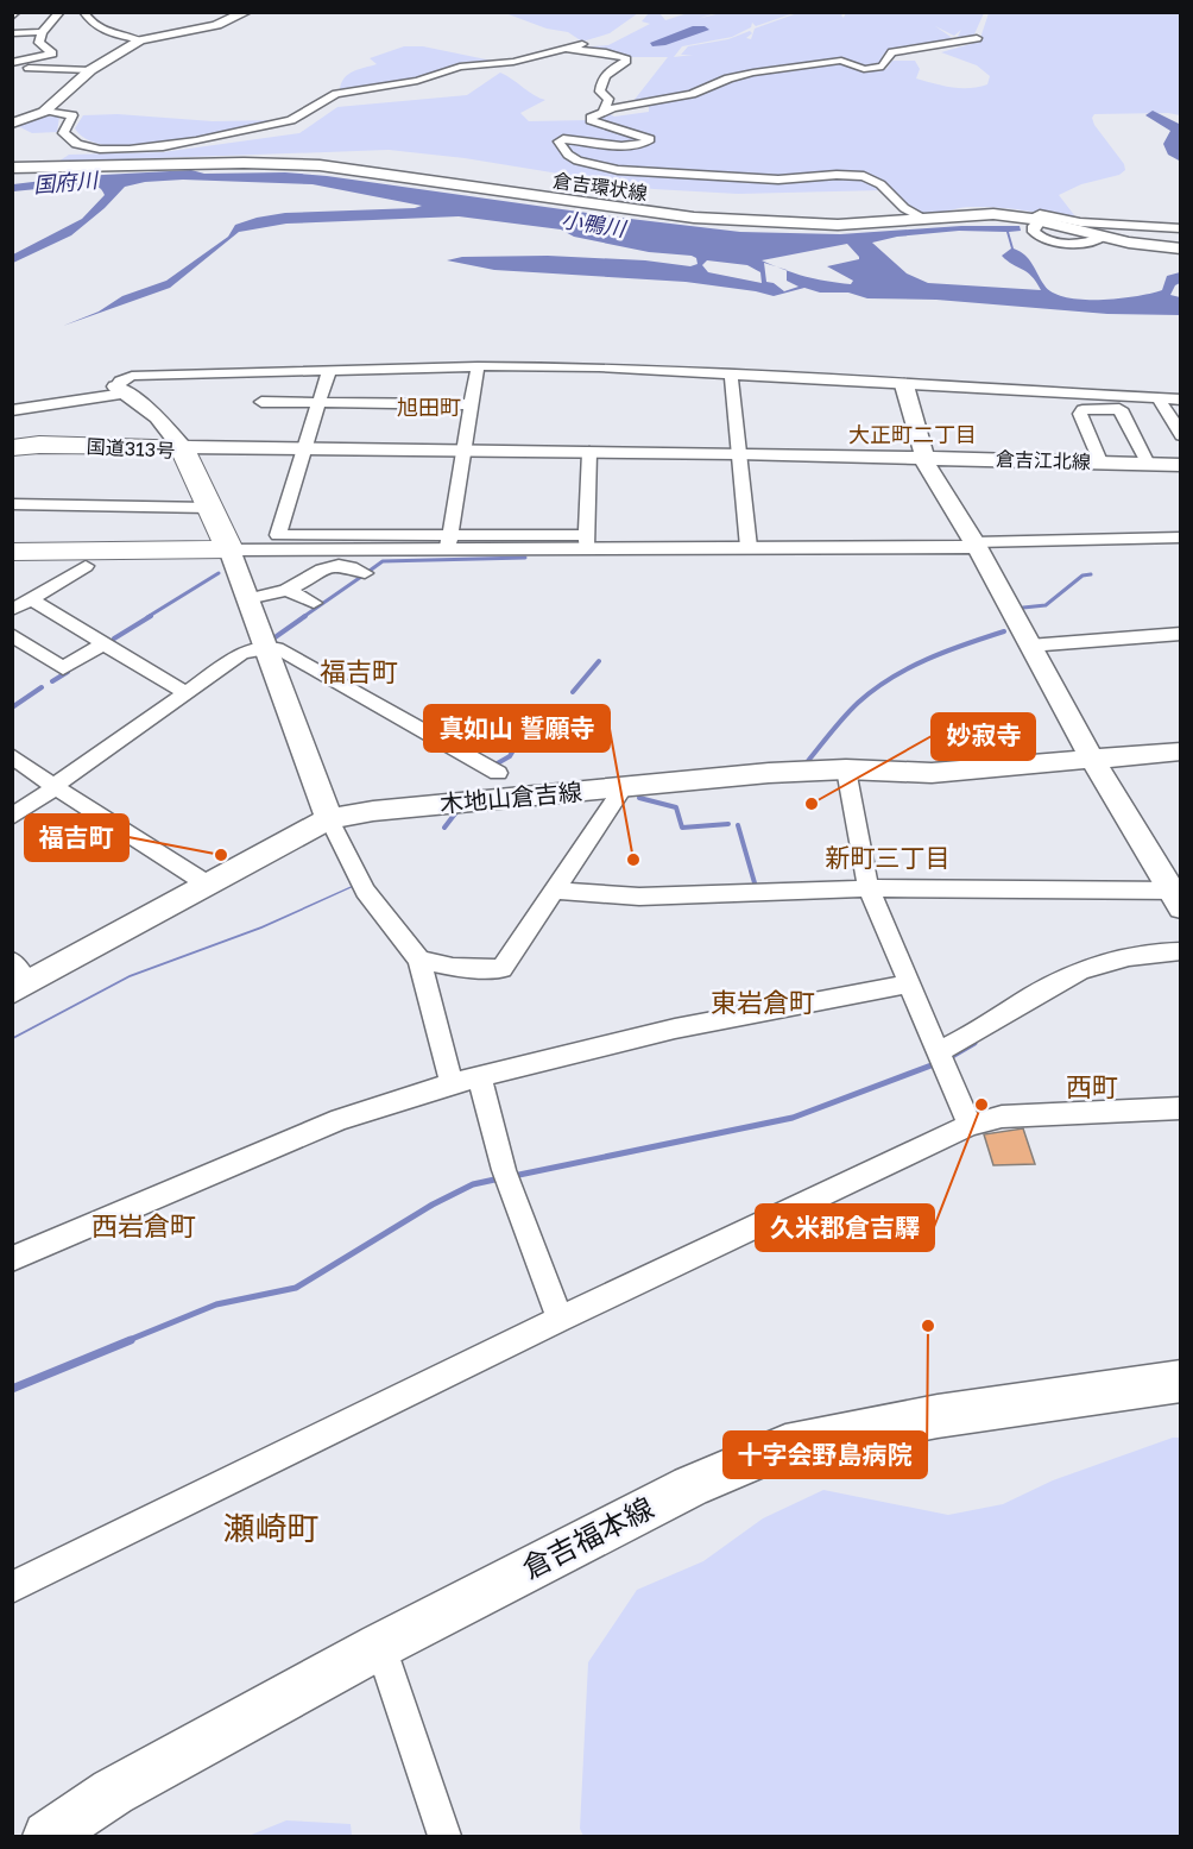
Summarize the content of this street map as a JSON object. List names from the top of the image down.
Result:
{
  "streets": {
    "highway": ["国道313号"],
    "main road": [
      "倉吉環状線",
      "倉吉江北線",
      "木地山倉吉線",
      "倉吉福本線"
    ]
  },
  "crossings": [
    ["国道313号", "倉吉江北線"]
  ],
  "districts": [
    "旭田町",
    "大正町二丁目",
    "福吉町",
    "新町三丁目",
    "東岩倉町",
    "西町",
    "西岩倉町",
    "瀬崎町"
  ],
  "water": ["国府川", "小鴨川"],
  "places": [
    "妙寂寺",
    "福吉町",
    "真如山 誓願寺",
    "久米郡倉吉驛",
    "十字会野島病院"
  ]
}
